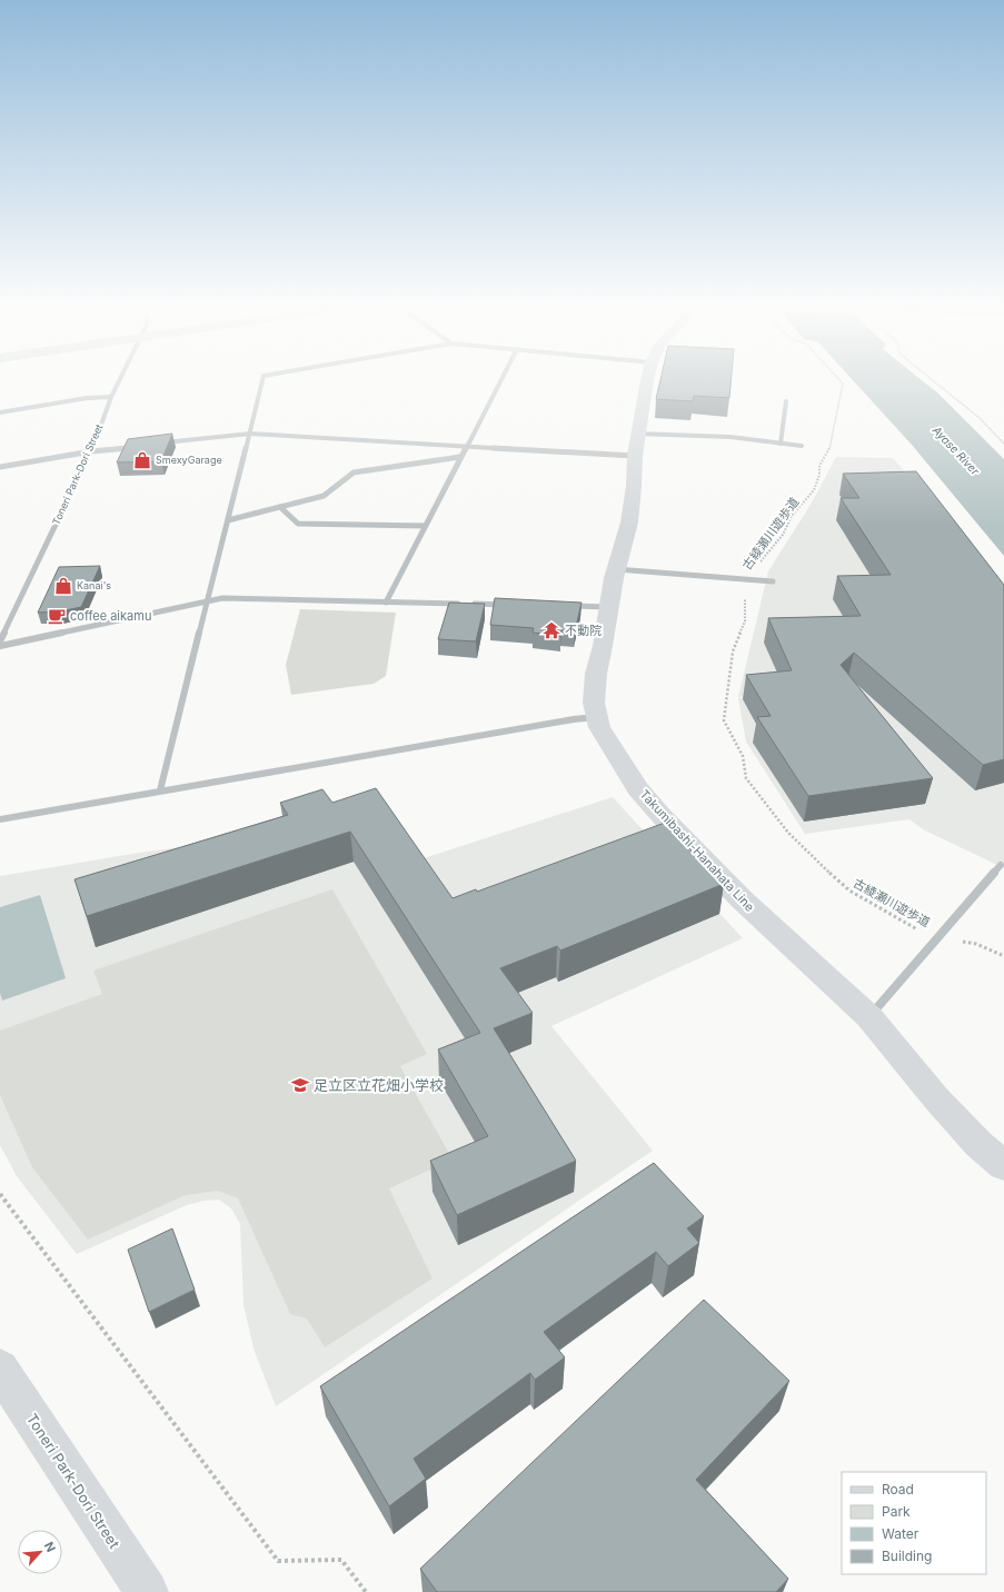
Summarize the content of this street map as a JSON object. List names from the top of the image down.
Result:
{
  "streets": {
    "main road": ["Toneri Park-Dori Street", "Takumibashi-Hanahata Line"],
    "path": ["古綾瀬川遊歩道"]
  },
  "water": ["Ayase River"],
  "places": {
    "shop": ["SmexyGarage", "Kanai's"],
    "cafe": ["coffee aikamu"],
    "temple": ["不動院"],
    "school or university": ["足立区立花畑小学校"]
  },
  "legend": [
    "Road",
    "Park",
    "Water",
    "Building"
  ],
  "north": "top right"
}
